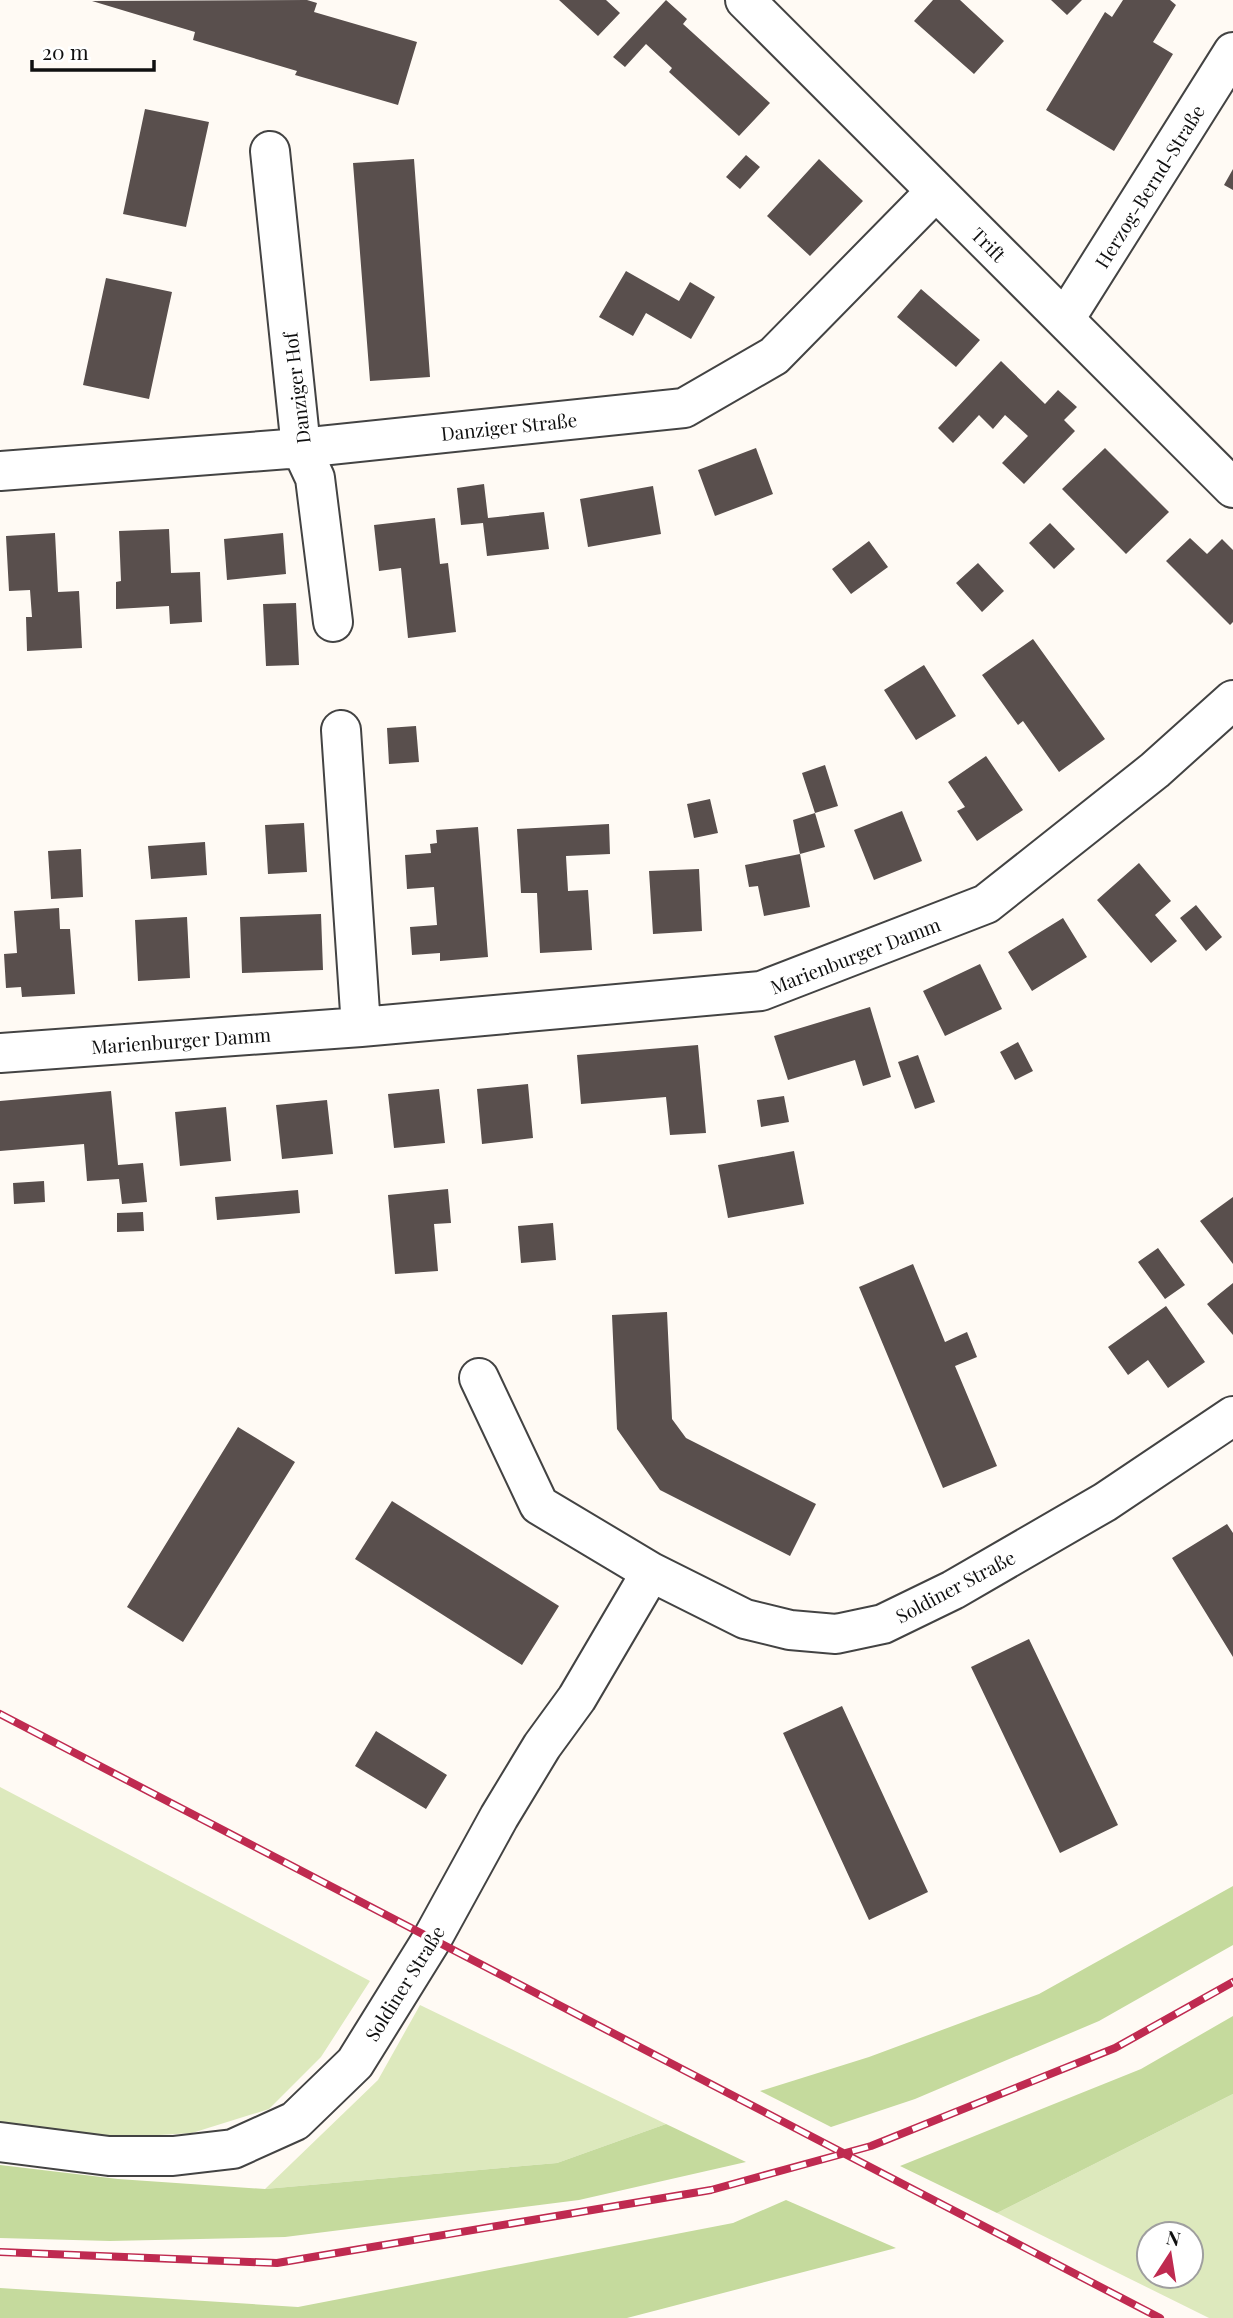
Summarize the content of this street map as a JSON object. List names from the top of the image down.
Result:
{
  "streets": {
    "street": [
      "Herzog-Bernd-Straße",
      "Trift",
      "Danziger Hof",
      "Danziger Straße",
      "Marienburger Damm",
      "Soldiner Straße"
    ]
  },
  "crossings": [
    ["Herzog-Bernd-Straße", "Trift"],
    ["Trift", "Danziger Straße"],
    ["Danziger Hof", "Danziger Straße"]
  ],
  "scale_bar": "20 m",
  "north": "top"
}
